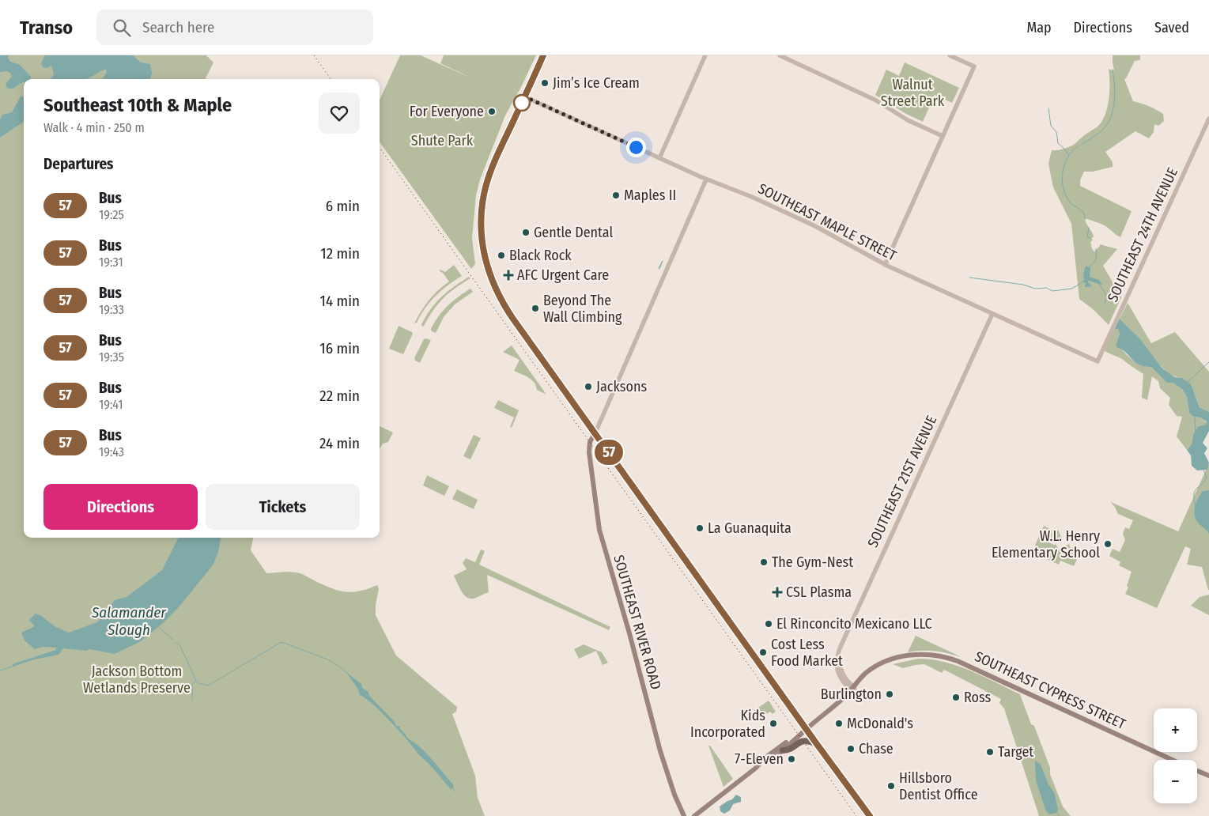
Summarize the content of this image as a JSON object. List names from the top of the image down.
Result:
{
  "streets": {
    "main road": ["SOUTHEAST RIVER ROAD", "SOUTHEAST CYPRESS STREET"],
    "street": ["SOUTHEAST MAPLE STREET", "SOUTHEAST 24TH AVENUE", "SOUTHEAST 21ST AVENUE"]
  },
  "crossings": [
    ["SOUTHEAST MAPLE STREET", "SOUTHEAST 24TH AVENUE"],
    ["SOUTHEAST MAPLE STREET", "SOUTHEAST 21ST AVENUE"],
    ["SOUTHEAST 21ST AVENUE", "SOUTHEAST CYPRESS STREET"]
  ],
  "water": ["Salamander Slough"],
  "parks": ["Walnut Street Park", "Shute Park", "Jackson Bottom Wetlands Preserve"],
  "places": {
    "other": [
      "Jim’s Ice Cream",
      "For Everyone",
      "Maples II",
      "Gentle Dental",
      "Black Rock",
      "Beyond The Wall Climbing",
      "Jacksons",
      "La Guanaquita",
      "W.L. Henry Elementary School",
      "The Gym-Nest",
      "El Rinconcito Mexicano LLC",
      "Cost Less Food Market",
      "Burlington",
      "Ross",
      "Kids Incorporated",
      "McDonald's",
      "Chase",
      "Target",
      "7-Eleven",
      "Hillsboro Dentist Office"
    ],
    "health": ["AFC Urgent Care", "CSL Plasma"]
  },
  "lines": ["bus line 57"],
  "page": {
    "header": "Transo",
    "search": "Search here",
    "nav": ["Map", "Directions", "Saved"],
    "on_map": "57",
    "heading": [
      ["Southeast 10th & Maple", "Walk · 4 min · 250 m"],
      "Departures"
    ],
    "list": [
      {
        "mark": "57",
        "name": "Bus",
        "note": "19:25",
        "value": "6 min"
      },
      {
        "mark": "57",
        "name": "Bus",
        "note": "19:31",
        "value": "12 min"
      },
      {
        "mark": "57",
        "name": "Bus",
        "note": "19:33",
        "value": "14 min"
      },
      {
        "mark": "57",
        "name": "Bus",
        "note": "19:35",
        "value": "16 min"
      },
      {
        "mark": "57",
        "name": "Bus",
        "note": "19:41",
        "value": "22 min"
      },
      {
        "mark": "57",
        "name": "Bus",
        "note": "19:43",
        "value": "24 min"
      }
    ],
    "buttons": ["Directions", "Tickets"],
    "map_buttons": ["+", "−"]
  }
}
